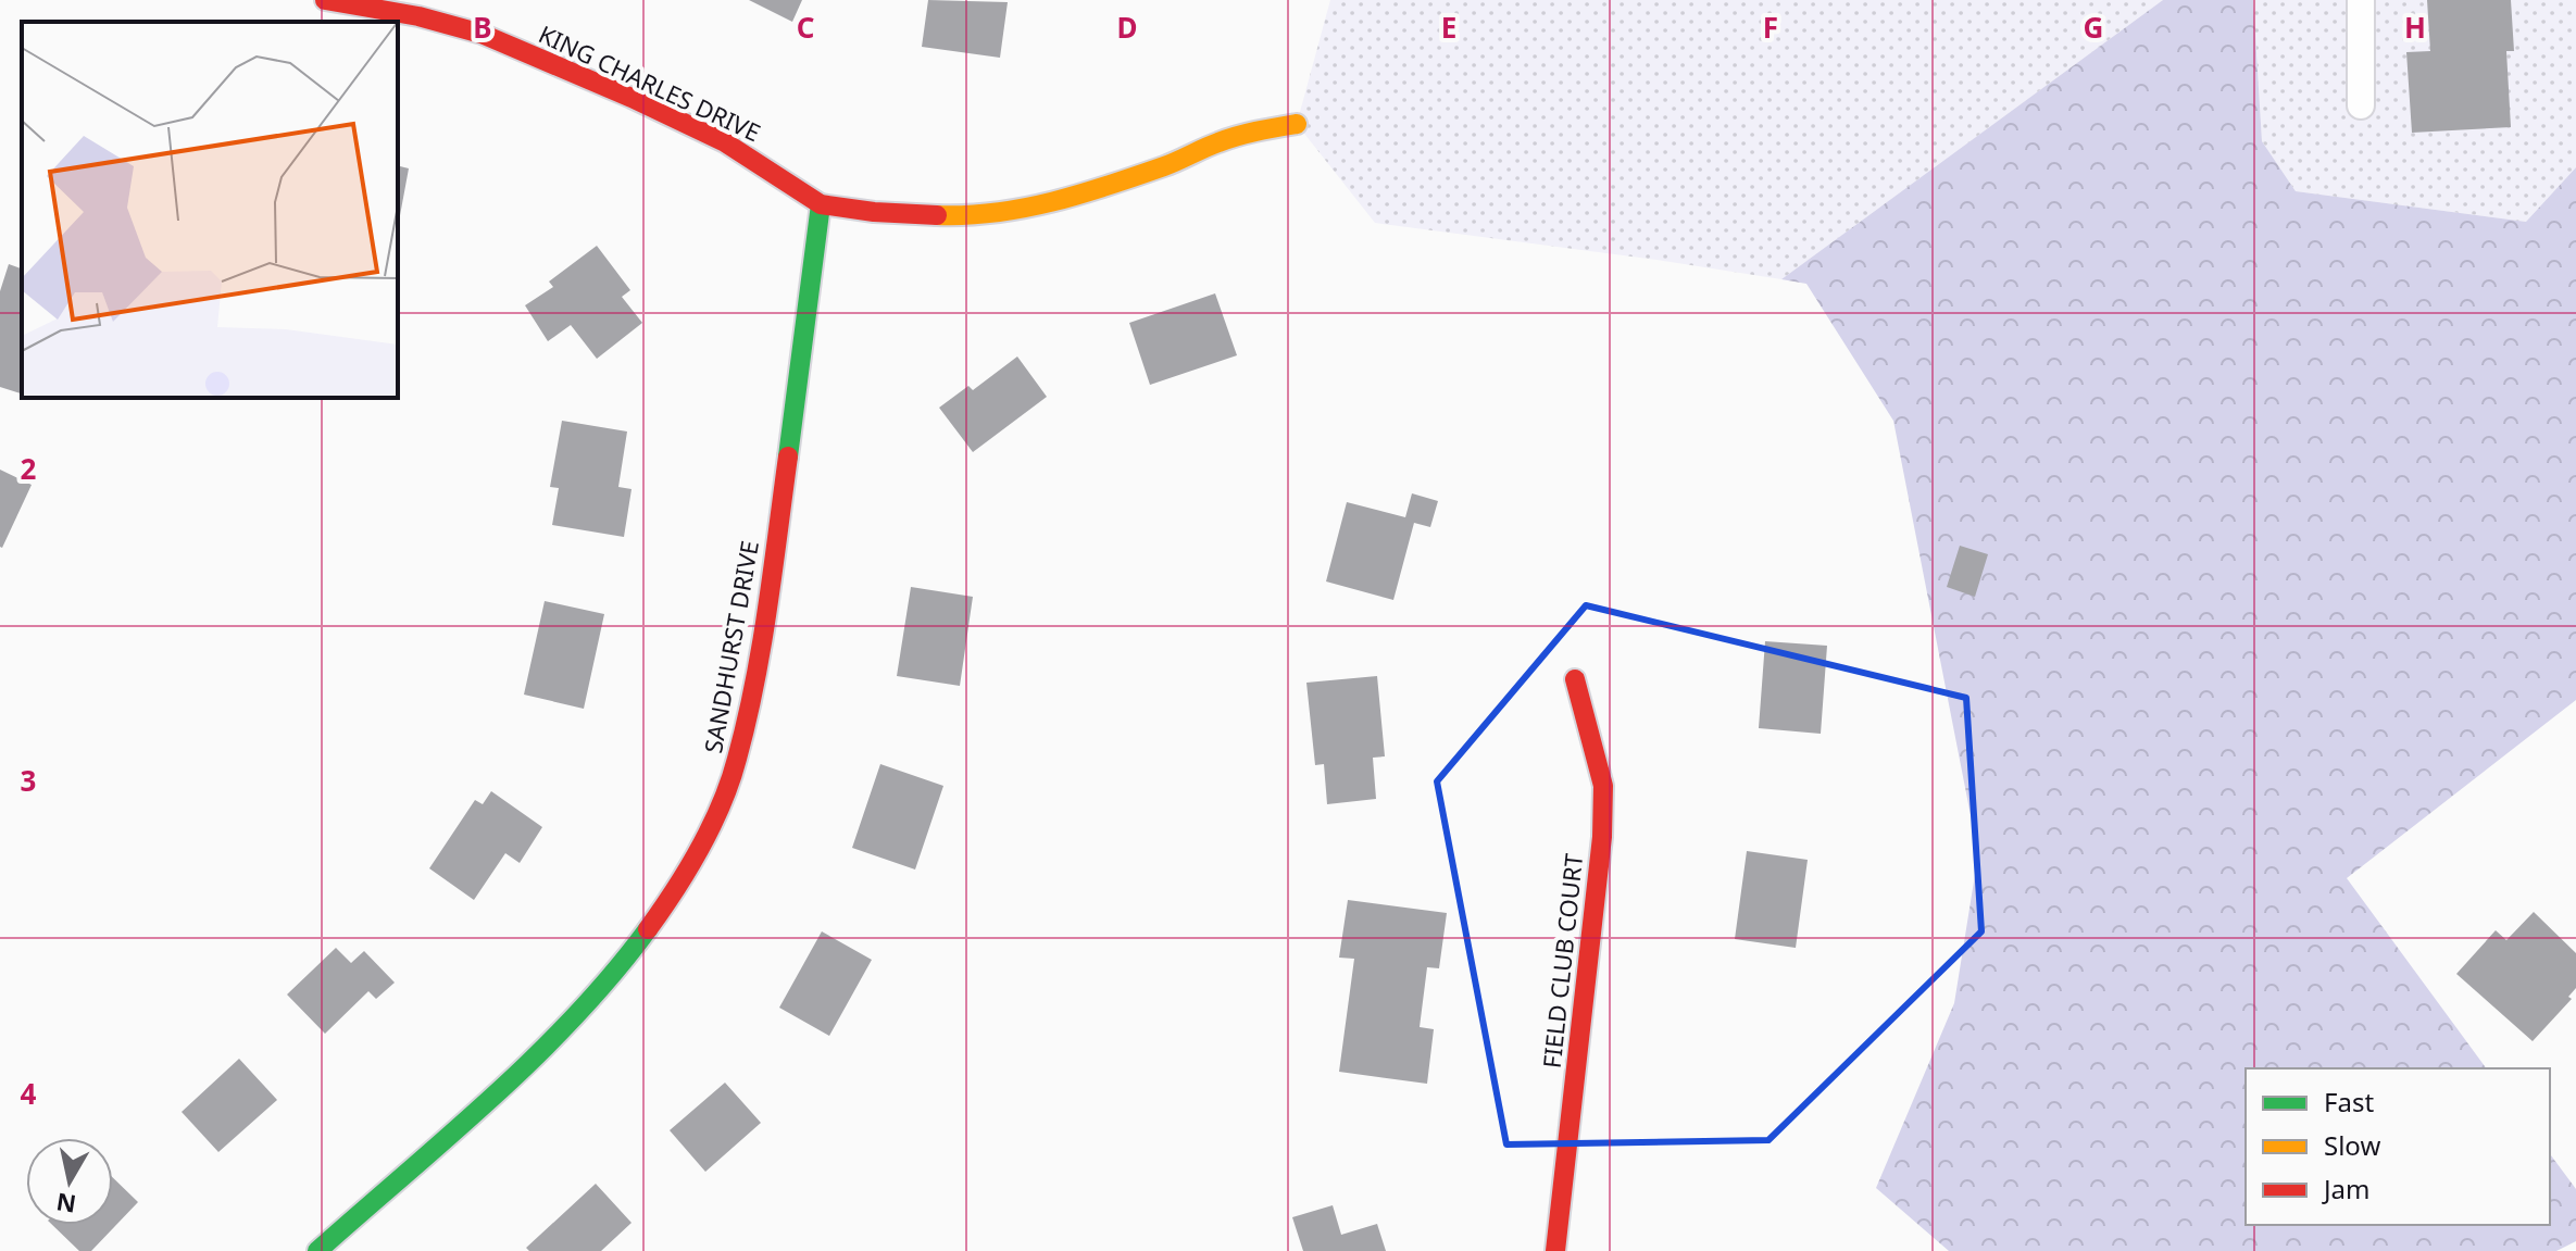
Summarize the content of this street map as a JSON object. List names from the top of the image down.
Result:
{
  "streets": {
    "street": ["KING CHARLES DRIVE", "SANDHURST DRIVE", "FIELD CLUB COURT"]
  },
  "crossings": [
    ["KING CHARLES DRIVE", "SANDHURST DRIVE"]
  ],
  "legend": ["Fast", "Slow", "Jam"],
  "north": "bottom",
  "grid": {
    "columns": [
      "B",
      "C",
      "D",
      "E",
      "F",
      "G",
      "H"
    ],
    "rows": ["2", "3", "4"]
  }
}
